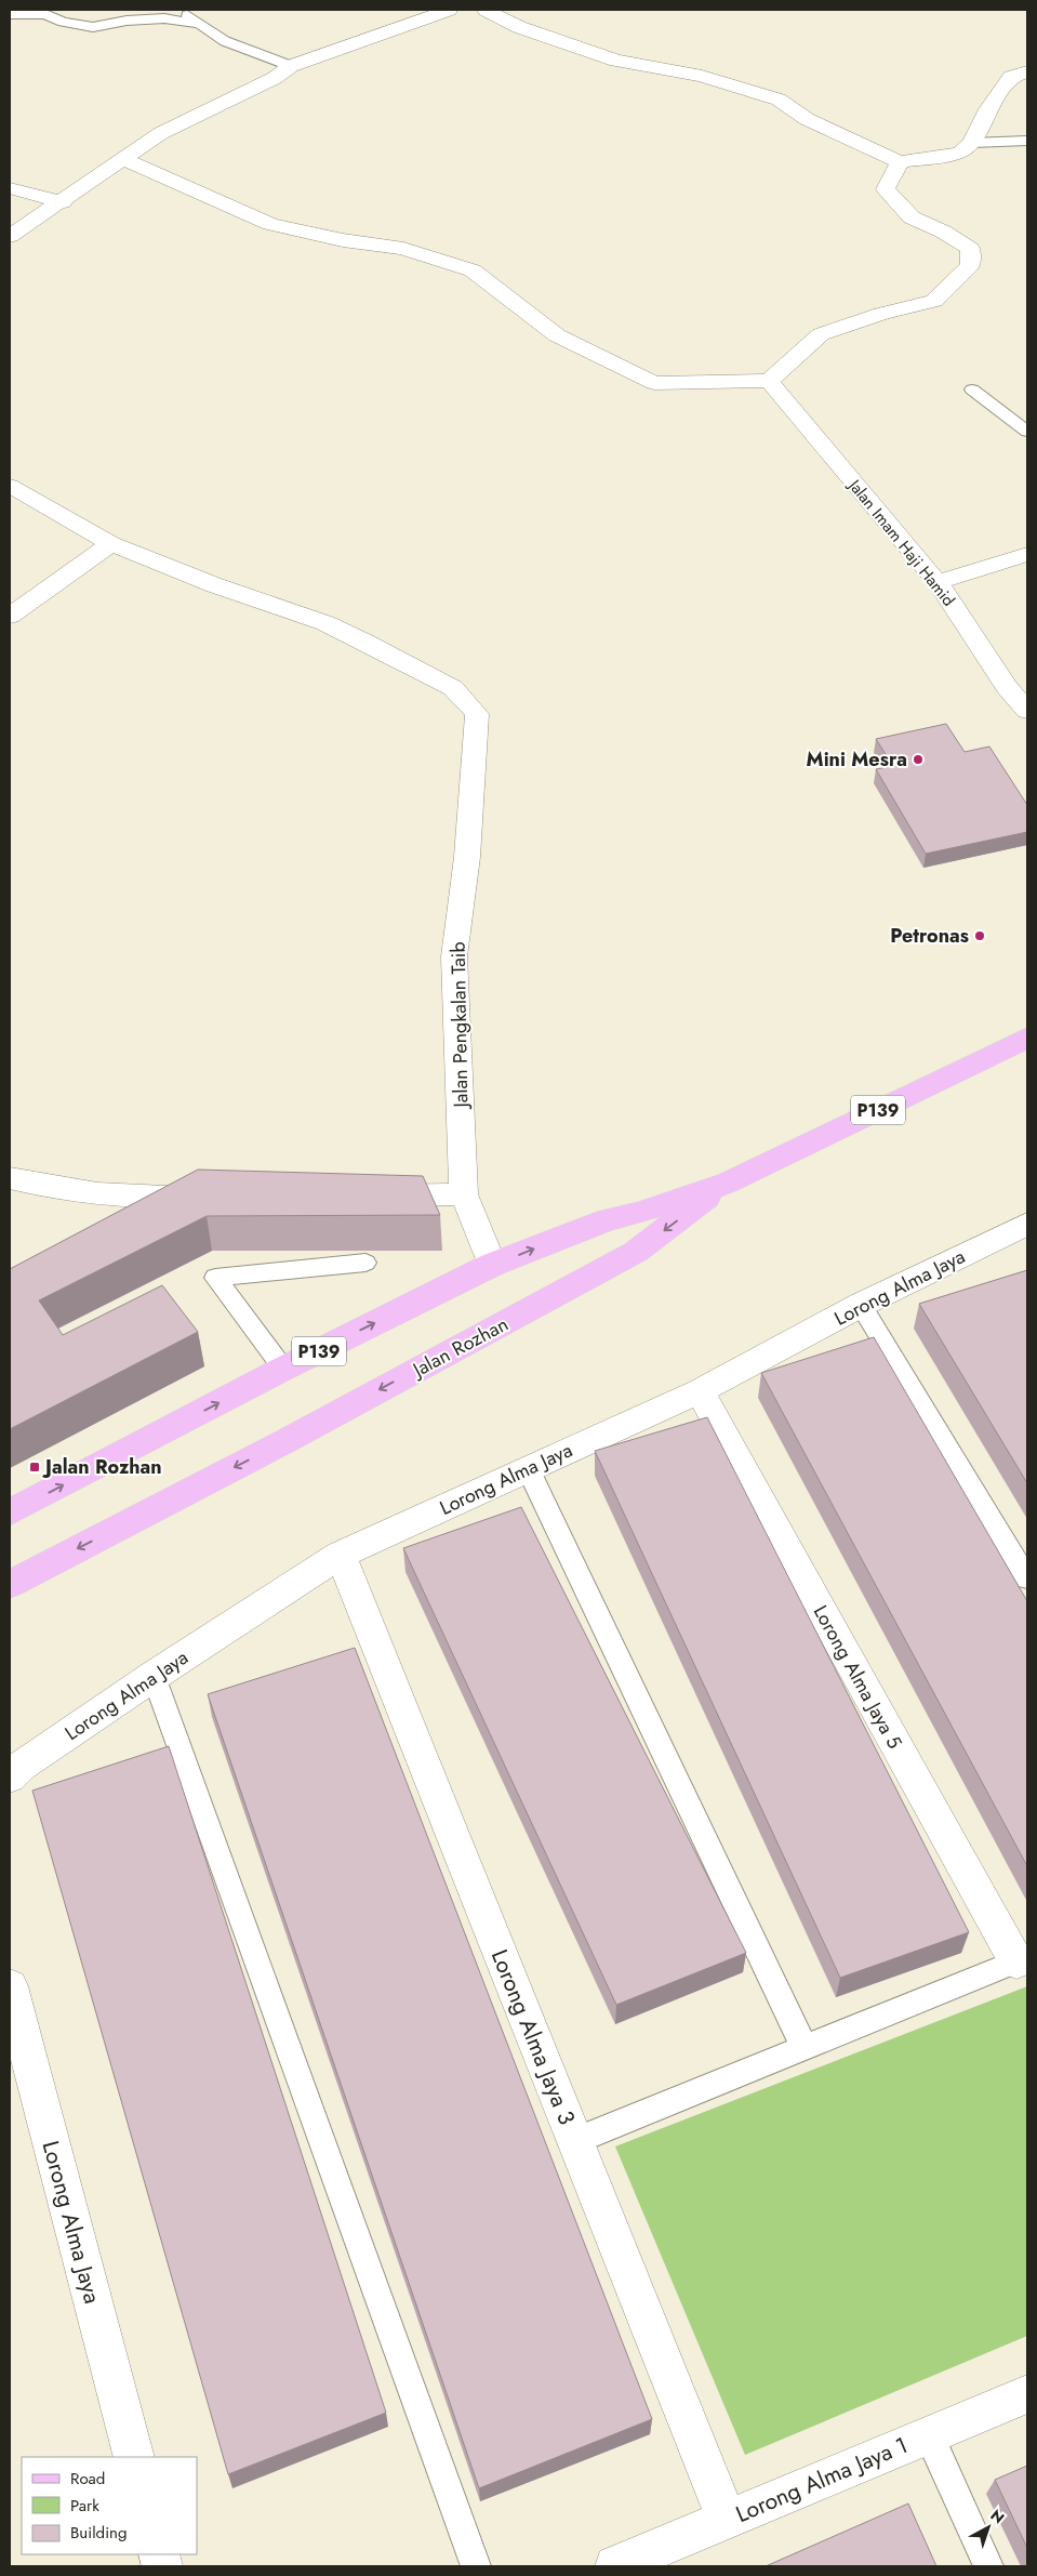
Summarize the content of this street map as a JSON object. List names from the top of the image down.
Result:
{
  "streets": {
    "main road": ["P139", "Jalan Rozhan"],
    "street": [
      "Jalan Imam Haji Hamid",
      "Jalan Pengkalan Taib",
      "Lorong Alma Jaya",
      "Lorong Alma Jaya 5",
      "Lorong Alma Jaya 3",
      "Lorong Alma Jaya 1"
    ]
  },
  "crossings": [
    ["Jalan Pengkalan Taib", "Jalan Rozhan"],
    ["Lorong Alma Jaya", "Lorong Alma Jaya 5"],
    ["Lorong Alma Jaya", "Lorong Alma Jaya 3"],
    ["Lorong Alma Jaya 3", "Lorong Alma Jaya 1"]
  ],
  "places": {
    "other": ["Mini Mesra", "Petronas"],
    "transit": ["Jalan Rozhan"]
  },
  "legend": ["Road", "Park", "Building"],
  "north": "top right"
}
